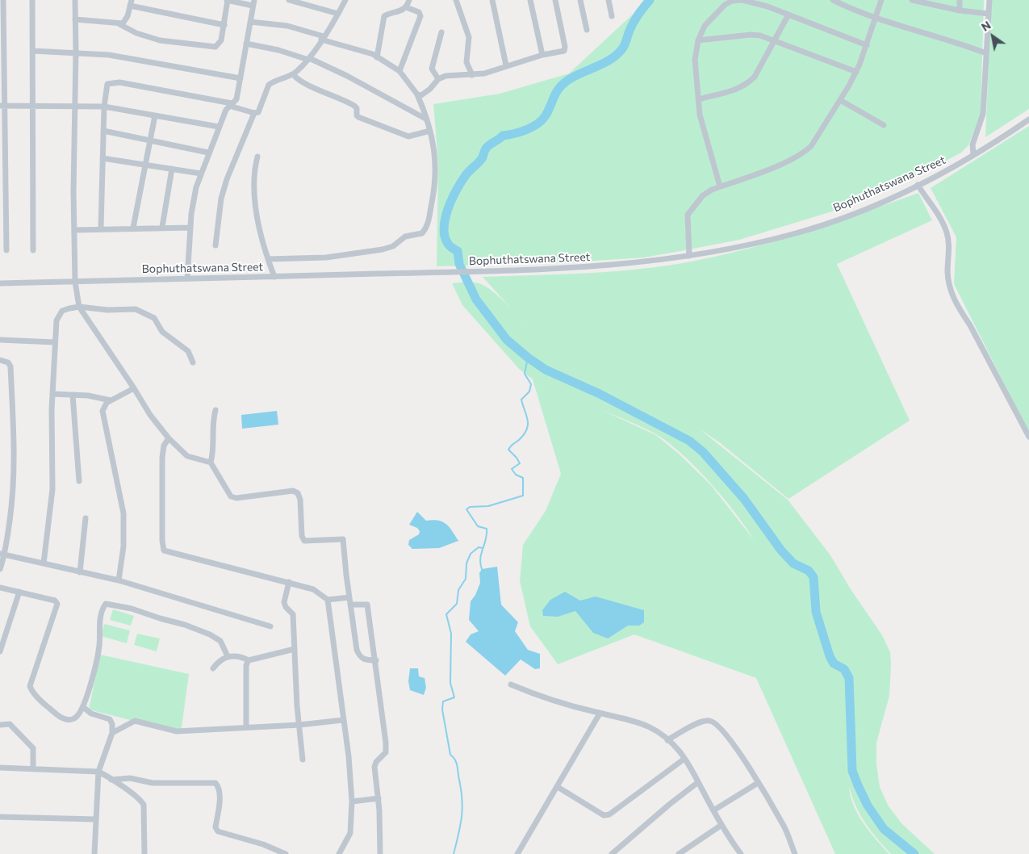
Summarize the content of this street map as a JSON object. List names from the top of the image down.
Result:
{
  "streets": {
    "street": ["Bophuthatswana Street"]
  },
  "north": "top left"
}
